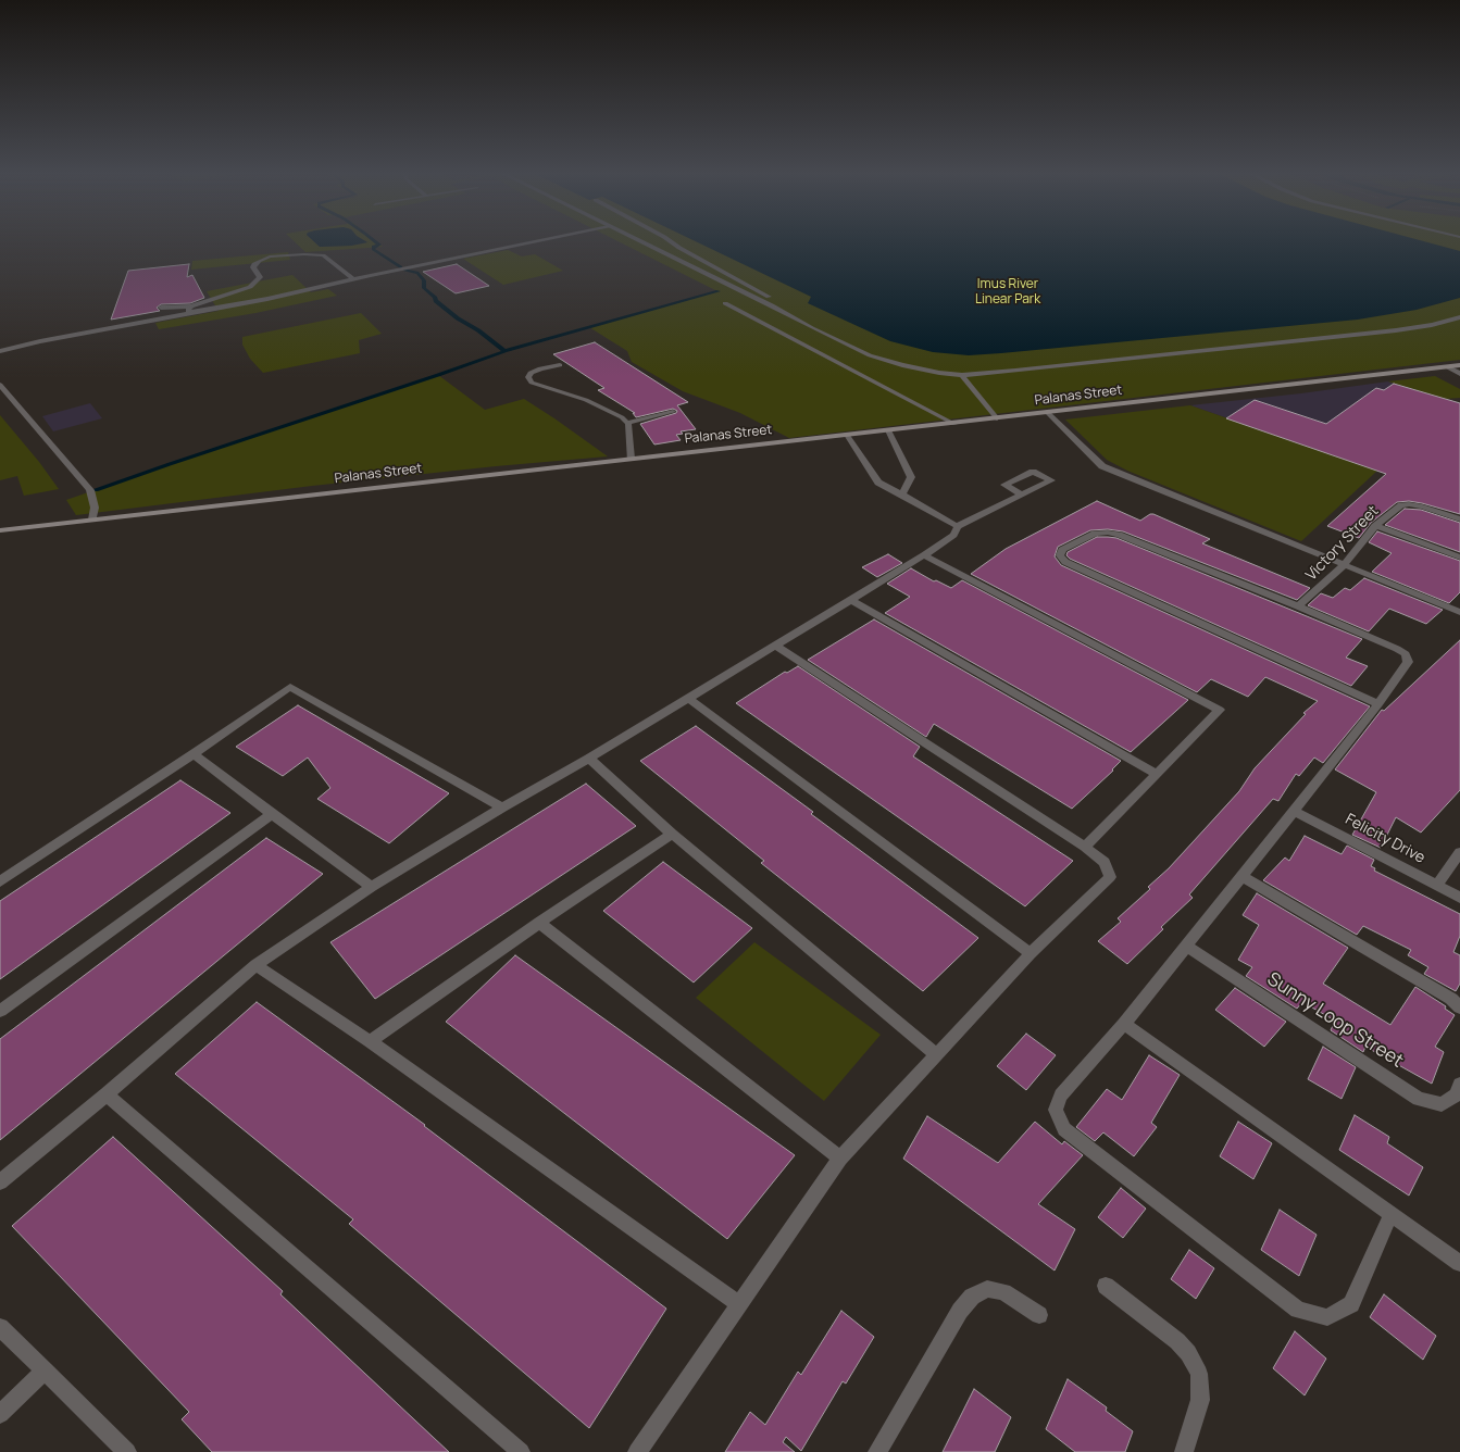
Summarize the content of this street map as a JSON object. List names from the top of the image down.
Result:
{
  "streets": {
    "main road": ["Palanas Street"],
    "street": ["Victory Street", "Felicity Drive", "Sunny Loop Street"]
  },
  "parks": ["Imus River Linear Park"]
}
